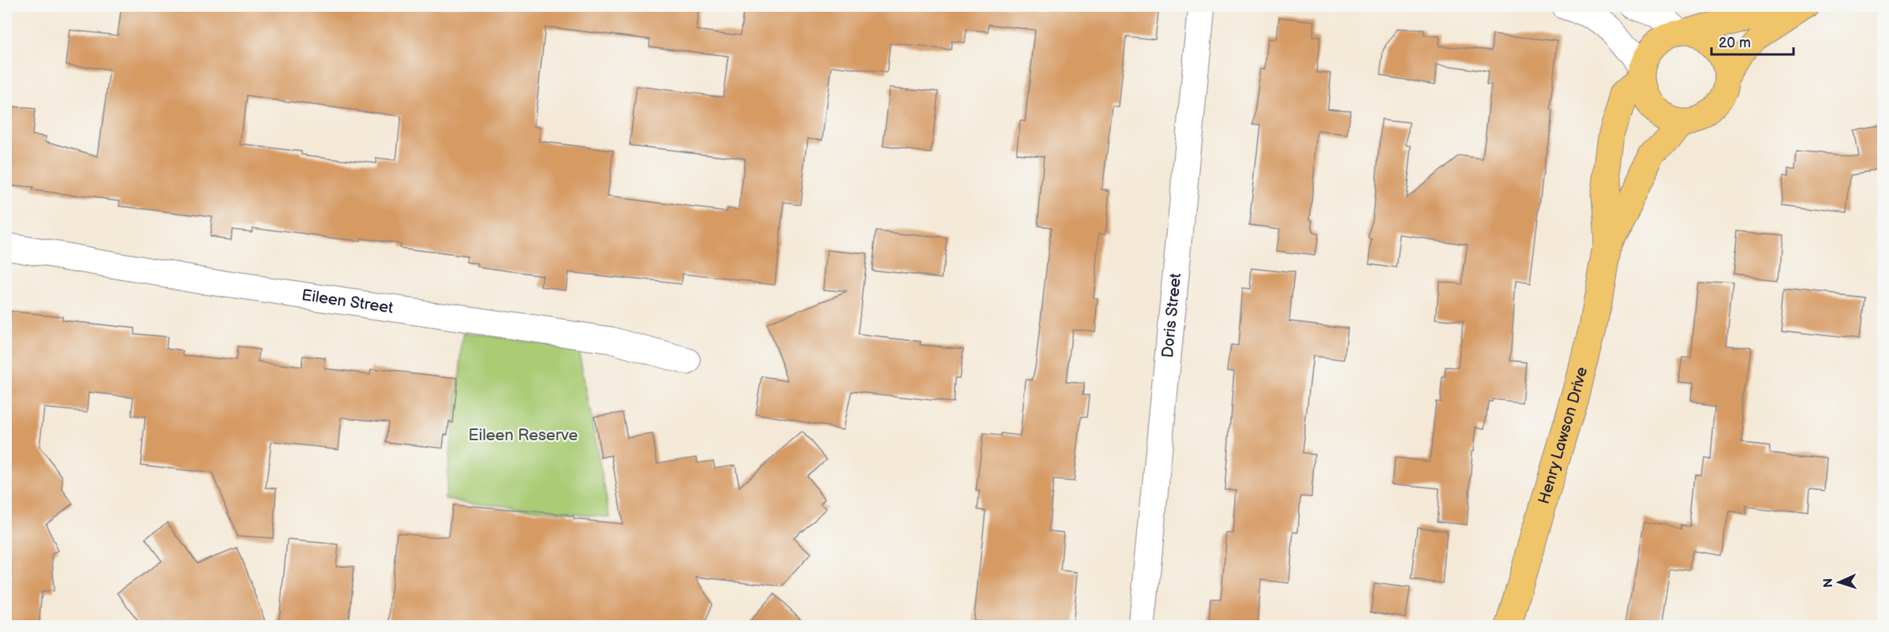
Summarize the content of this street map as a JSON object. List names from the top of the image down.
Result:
{
  "streets": {
    "main road": ["Henry Lawson Drive"],
    "street": ["Eileen Street", "Doris Street"]
  },
  "parks": ["Eileen Reserve"],
  "scale_bar": "20 m",
  "north": "left"
}
